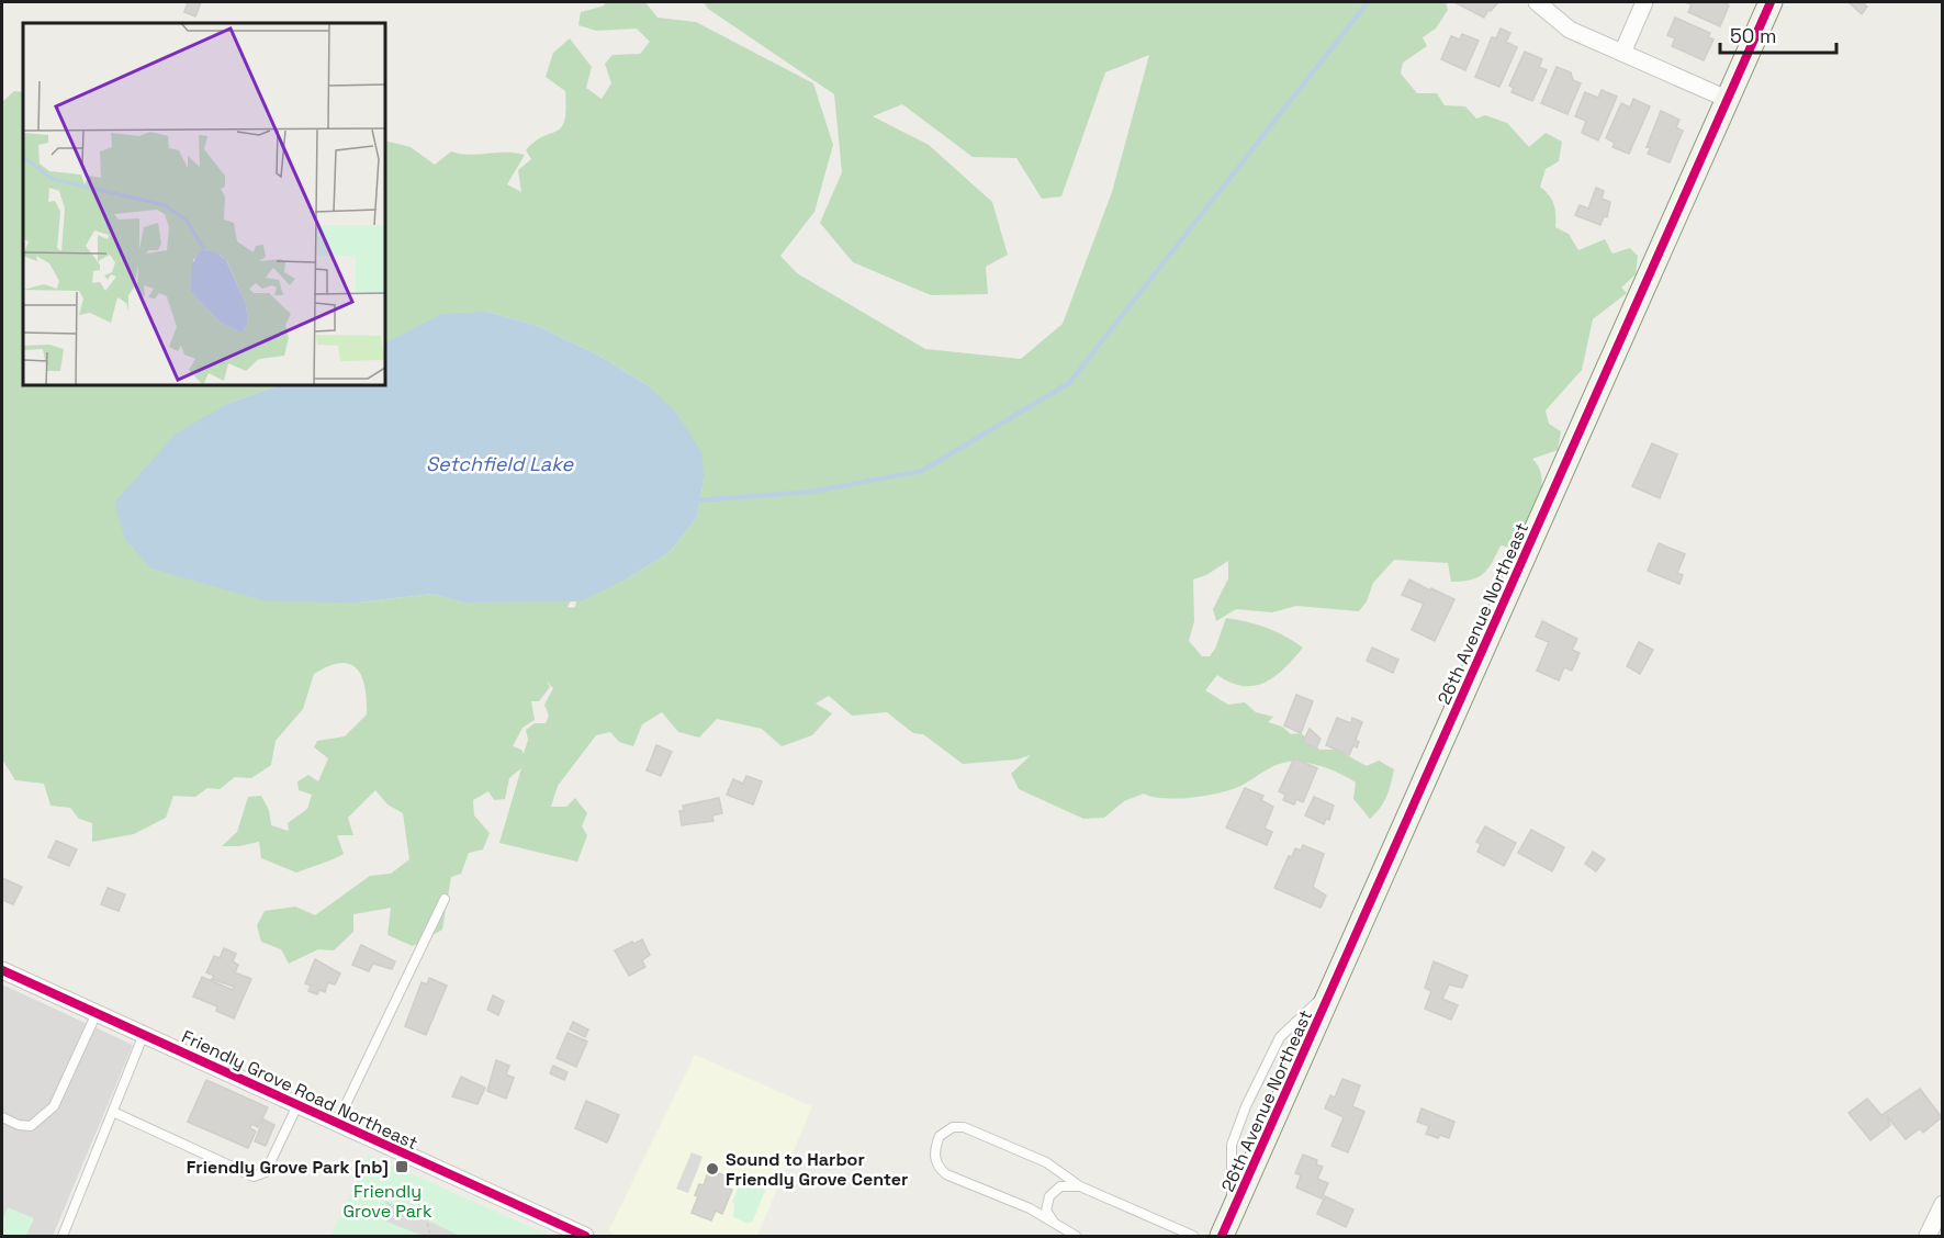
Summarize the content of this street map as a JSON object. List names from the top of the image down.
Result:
{
  "streets": {
    "street": ["26th Avenue Northeast", "Friendly Grove Road Northeast"]
  },
  "water": ["Setchfield Lake"],
  "parks": ["Friendly Grove Park"],
  "places": {
    "transit": ["Friendly Grove Park [nb]"],
    "other": ["Sound to Harbor Friendly Grove Center"]
  },
  "scale_bar": "50 m"
}
